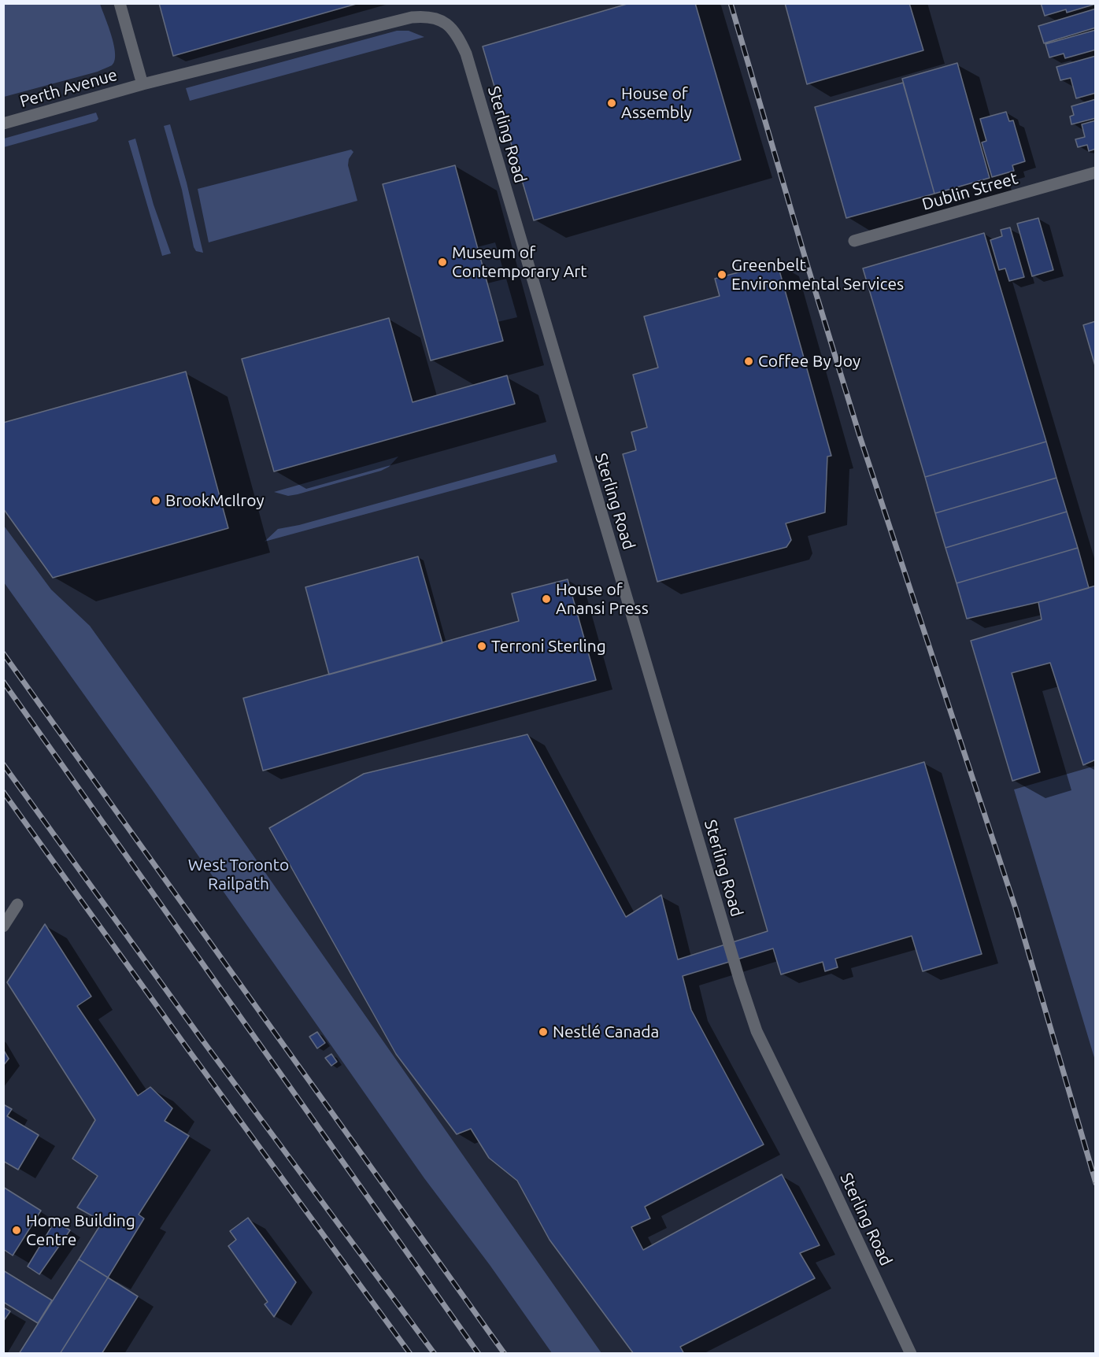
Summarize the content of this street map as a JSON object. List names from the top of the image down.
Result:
{
  "streets": {
    "street": ["Perth Avenue", "Sterling Road", "Dublin Street"]
  },
  "crossings": [
    ["Perth Avenue", "Sterling Road"]
  ],
  "parks": ["West Toronto Railpath"],
  "places": [
    "House of Assembly",
    "Museum of Contemporary Art",
    "Greenbelt Environmental Services",
    "Coffee By Joy",
    "BrookMcIlroy",
    "House of Anansi Press",
    "Terroni Sterling",
    "Nestlé Canada",
    "Home Building Centre"
  ]
}
